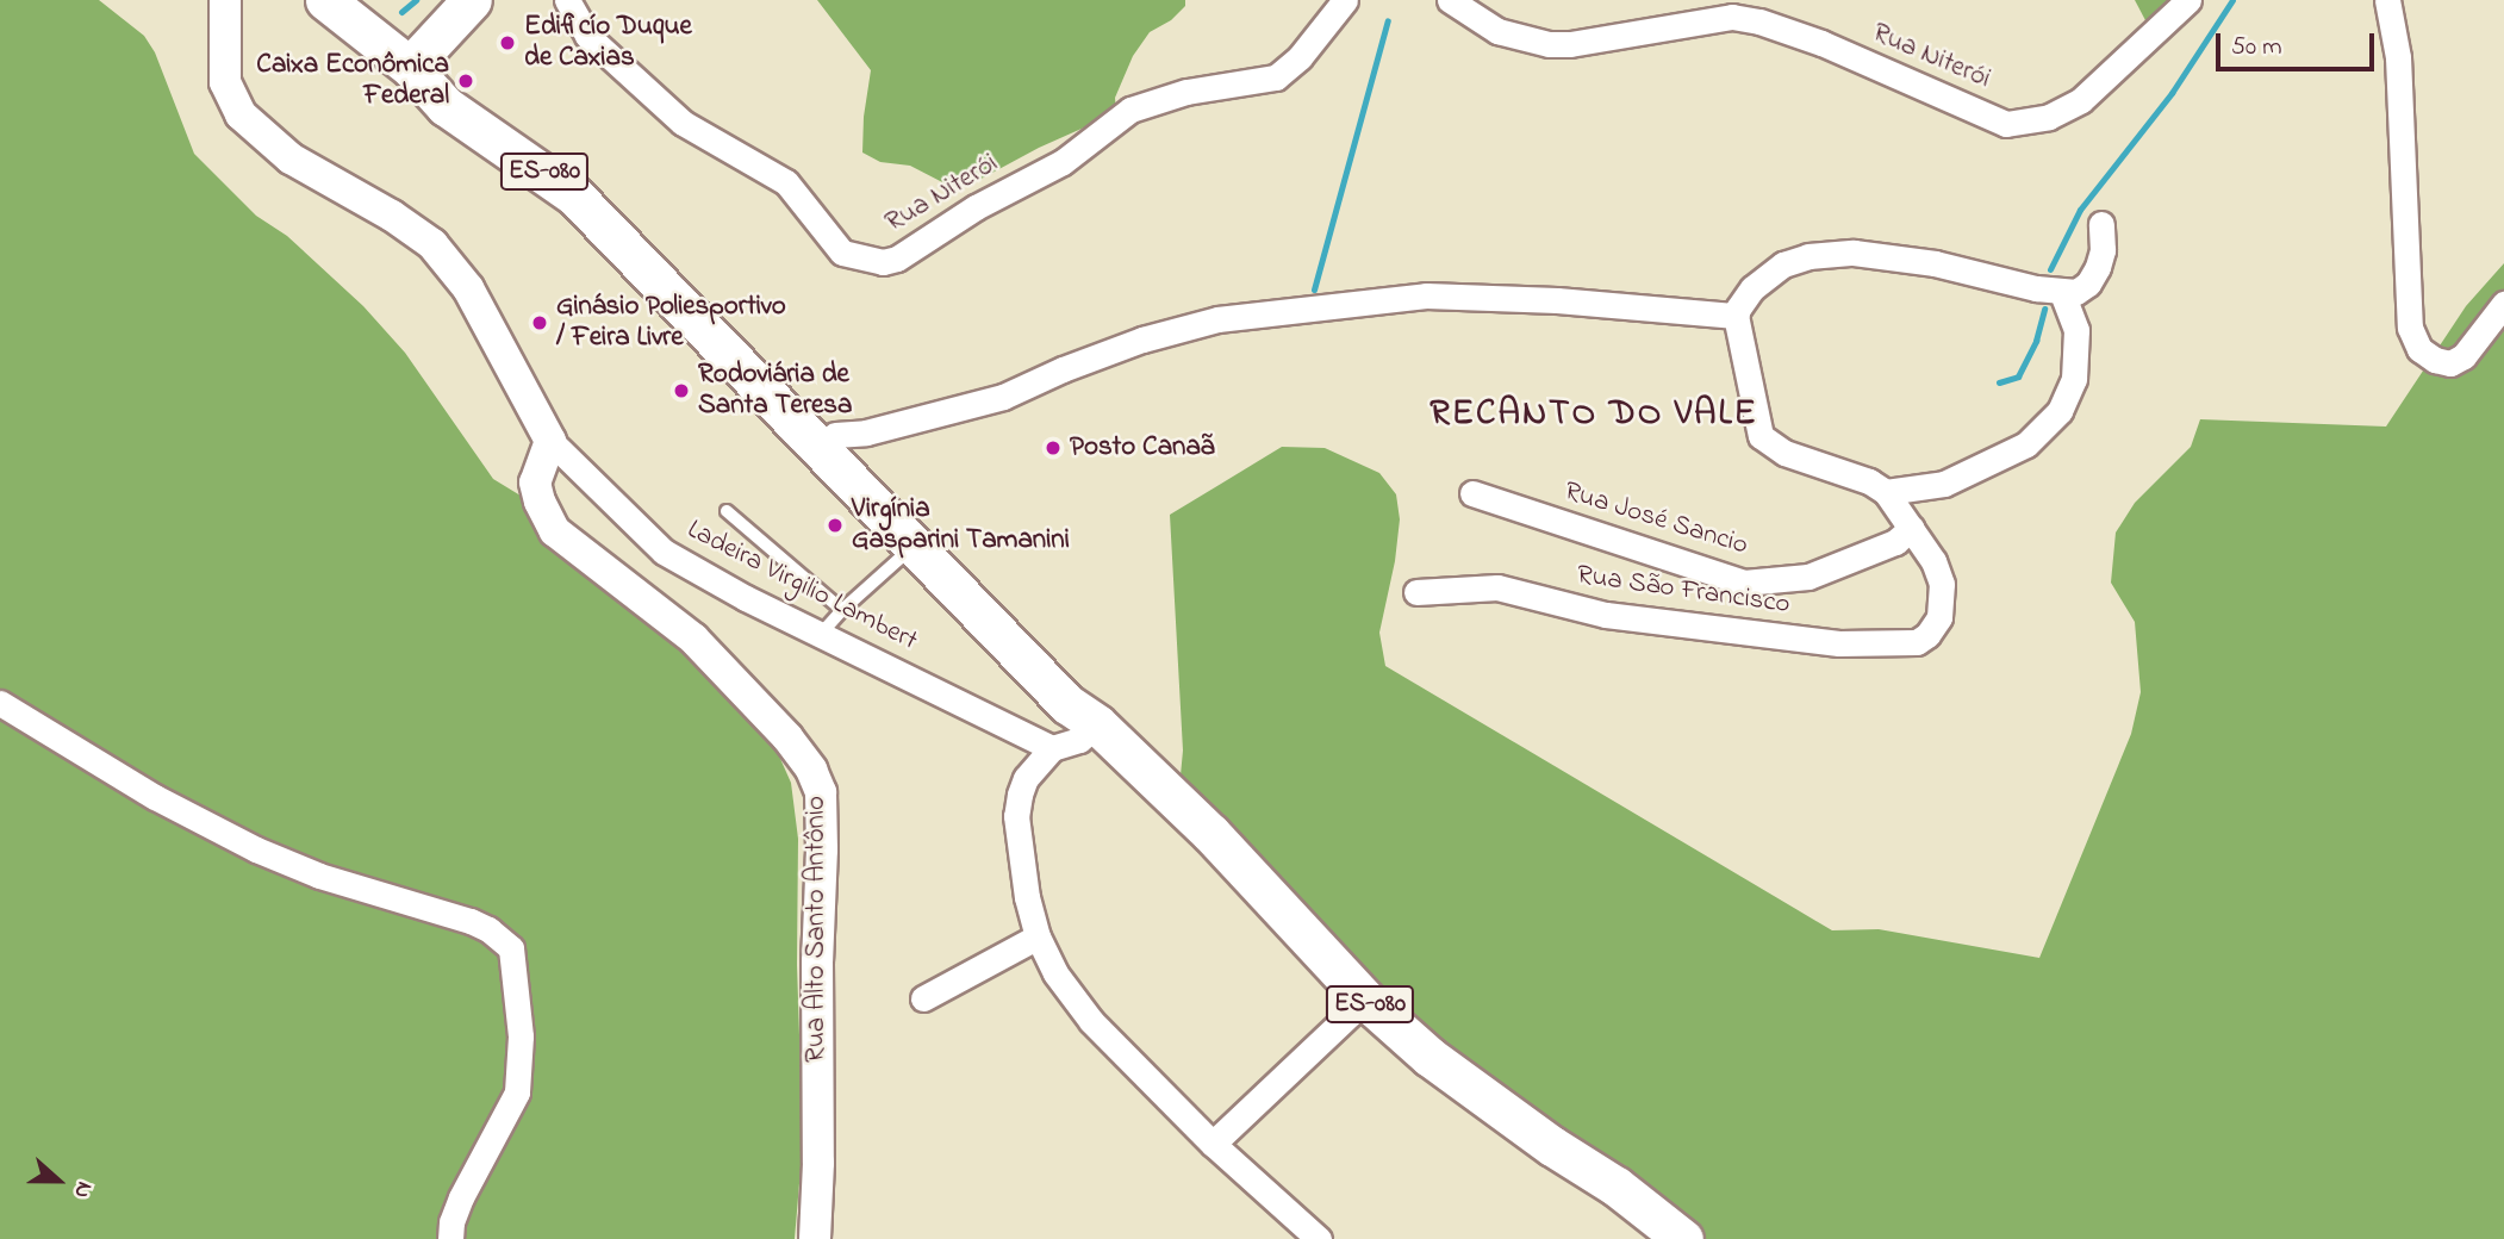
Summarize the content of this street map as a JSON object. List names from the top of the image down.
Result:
{
  "streets": {
    "main road": ["ES-080"],
    "street": [
      "Rua Niterói",
      "Rua José Sancio",
      "Ladeira Virgilio Lambert",
      "Rua São Francisco",
      "Rua Alto Santo Antônio"
    ]
  },
  "crossings": [
    ["Rua José Sancio", "Rua São Francisco"],
    ["Ladeira Virgilio Lambert", "Rua Alto Santo Antônio"]
  ],
  "districts": ["RECANTO DO VALE"],
  "places": [
    "Edificío Duque de Caxias",
    "Caixa Econômica Federal",
    "Ginásio Poliesportivo / Feira Livre",
    "Rodoviária de Santa Teresa",
    "Posto Canaã",
    "Virgínia Gasparini Tamanini"
  ],
  "scale_bar": "50 m",
  "north": "right"
}
